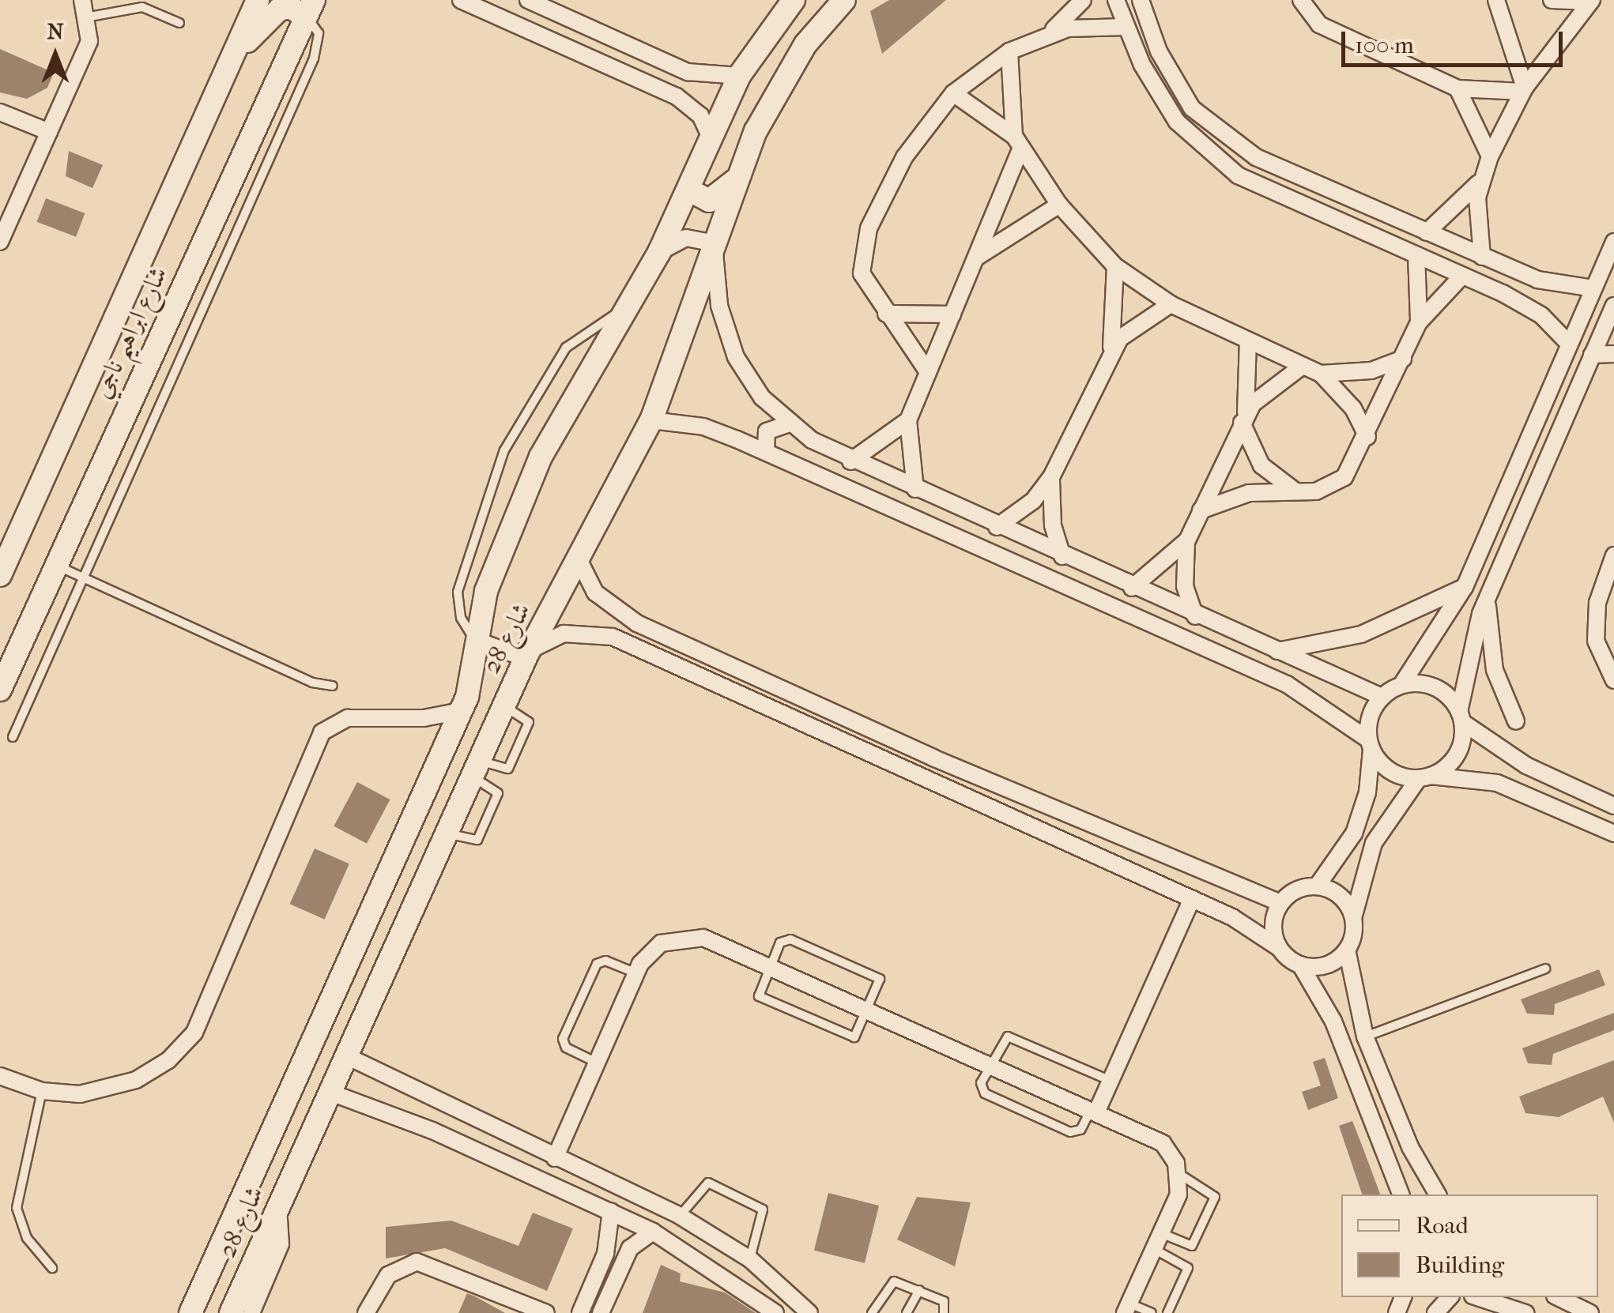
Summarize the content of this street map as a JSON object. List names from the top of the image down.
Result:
{
  "streets": {
    "street": ["شارع ابراهيم ناجي", "شارع 28"]
  },
  "legend": ["Road", "Building"],
  "scale_bar": "100 m",
  "north": "top"
}
